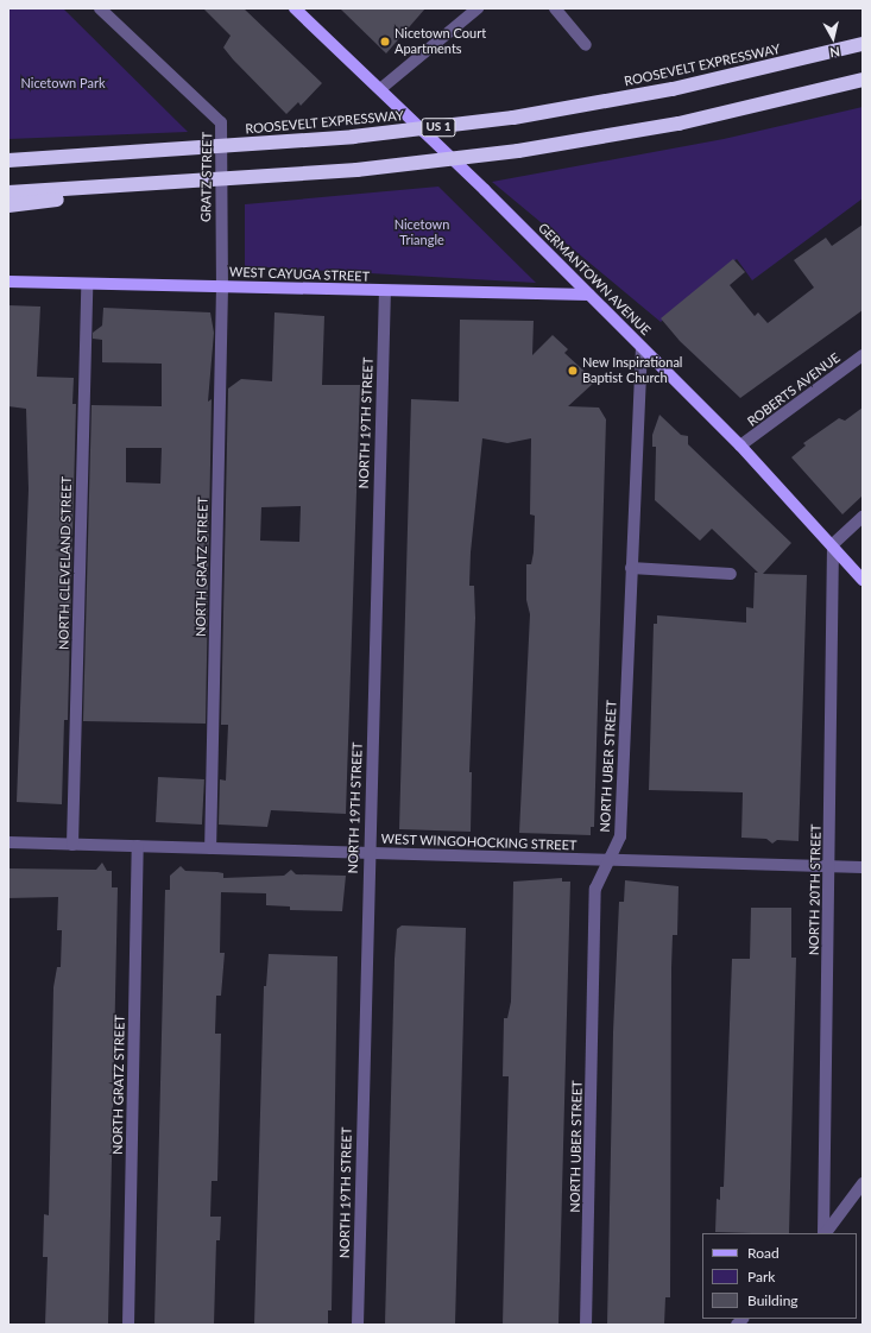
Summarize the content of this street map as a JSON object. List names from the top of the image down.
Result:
{
  "streets": {
    "highway": ["ROOSEVELT EXPRESSWAY", "US 1"],
    "main road": ["WEST CAYUGA STREET", "GERMANTOWN AVENUE"],
    "street": [
      "GRATZ STREET",
      "ROBERTS AVENUE",
      "NORTH 19TH STREET",
      "NORTH CLEVELAND STREET",
      "NORTH GRATZ STREET",
      "NORTH UBER STREET",
      "WEST WINGOHOCKING STREET",
      "NORTH 20TH STREET"
    ]
  },
  "crossings": [
    ["GRATZ STREET", "WEST CAYUGA STREET"],
    ["GRATZ STREET", "NORTH GRATZ STREET"],
    ["WEST CAYUGA STREET", "GERMANTOWN AVENUE"],
    ["WEST CAYUGA STREET", "NORTH 19TH STREET"],
    ["WEST CAYUGA STREET", "NORTH CLEVELAND STREET"],
    ["WEST CAYUGA STREET", "NORTH GRATZ STREET"],
    ["GERMANTOWN AVENUE", "ROBERTS AVENUE"],
    ["GERMANTOWN AVENUE", "NORTH UBER STREET"],
    ["GERMANTOWN AVENUE", "NORTH 20TH STREET"],
    ["NORTH 19TH STREET", "WEST WINGOHOCKING STREET"],
    ["NORTH CLEVELAND STREET", "WEST WINGOHOCKING STREET"],
    ["NORTH GRATZ STREET", "WEST WINGOHOCKING STREET"],
    ["NORTH UBER STREET", "WEST WINGOHOCKING STREET"],
    ["WEST WINGOHOCKING STREET", "NORTH 20TH STREET"]
  ],
  "parks": ["Nicetown Park", "Nicetown Triangle"],
  "places": ["Nicetown Court Apartments", "New Inspirational Baptist Church"],
  "legend": ["Road", "Park", "Building"],
  "north": "bottom"
}
